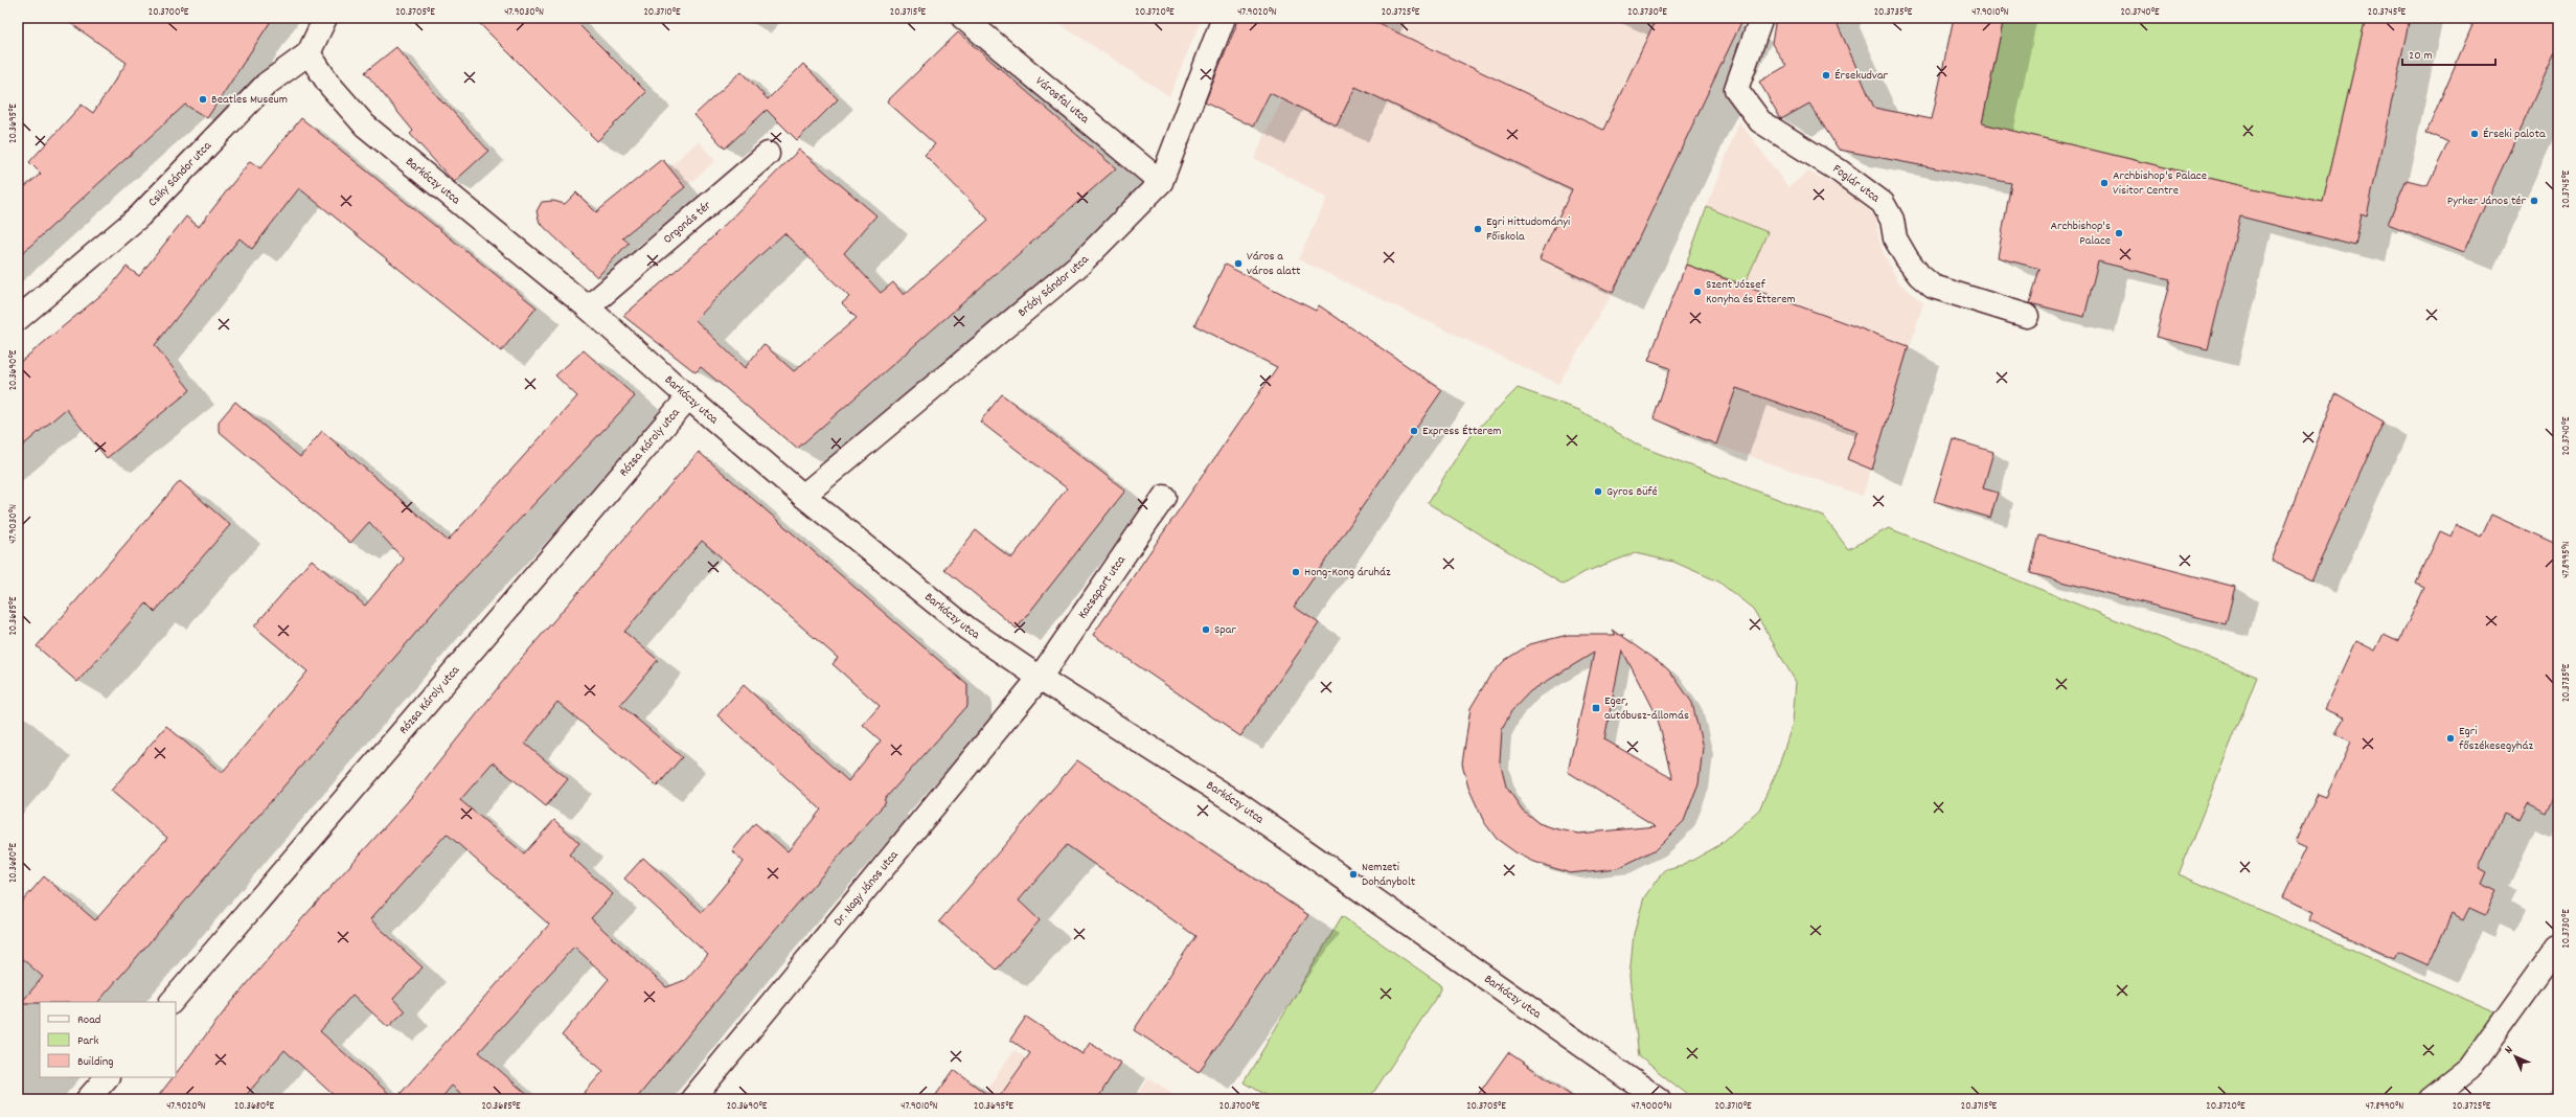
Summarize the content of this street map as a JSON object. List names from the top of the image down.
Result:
{
  "streets": {
    "street": [
      "Városfal utca",
      "Csiky Sándor utca",
      "Barkóczy utca",
      "Foglár utca",
      "Orgonás tér",
      "Bródy Sándor utca",
      "Rózsa Károly utca",
      "Kacsapart utca",
      "Dr. Nagy János utca"
    ]
  },
  "crossings": [
    ["Városfal utca", "Bródy Sándor utca"],
    ["Csiky Sándor utca", "Barkóczy utca"],
    ["Barkóczy utca", "Orgonás tér"],
    ["Barkóczy utca", "Bródy Sándor utca"],
    ["Barkóczy utca", "Rózsa Károly utca"],
    ["Barkóczy utca", "Kacsapart utca"],
    ["Barkóczy utca", "Dr. Nagy János utca"],
    ["Kacsapart utca", "Dr. Nagy János utca"]
  ],
  "places": {
    "other": [
      "Érsekudvar",
      "Beatles Museum",
      "Érseki palota",
      "Archbishop's Palace Visitor Centre",
      "Pyrker János tér",
      "Egri Hittudományi Főiskola",
      "Archbishop's Palace",
      "Város a város alatt",
      "Szent József Konyha és Étterem",
      "Express Étterem",
      "Gyros Büfé",
      "Hong-Kong áruház",
      "Spar",
      "Egri főszékesegyház",
      "Nemzeti Dohánybolt"
    ],
    "transit": ["Eger, autóbusz-állomás"]
  },
  "legend": ["Road", "Park", "Building"],
  "scale_bar": "20 m",
  "north": "top left",
  "coordinates": [
    "20.3700°E",
    "20.3705°E",
    "47.9030°N",
    "20.3710°E",
    "20.3715°E",
    "20.3720°E",
    "47.9020°N",
    "20.3725°E",
    "20.3730°E",
    "20.3735°E",
    "47.9010°N",
    "20.3740°E",
    "20.3745°E",
    "20.3695°E",
    "20.3690°E",
    "47.8995°N",
    "20.3685°E",
    "20.3680°E",
    "47.9000°N",
    "47.8990°N"
  ]
}
